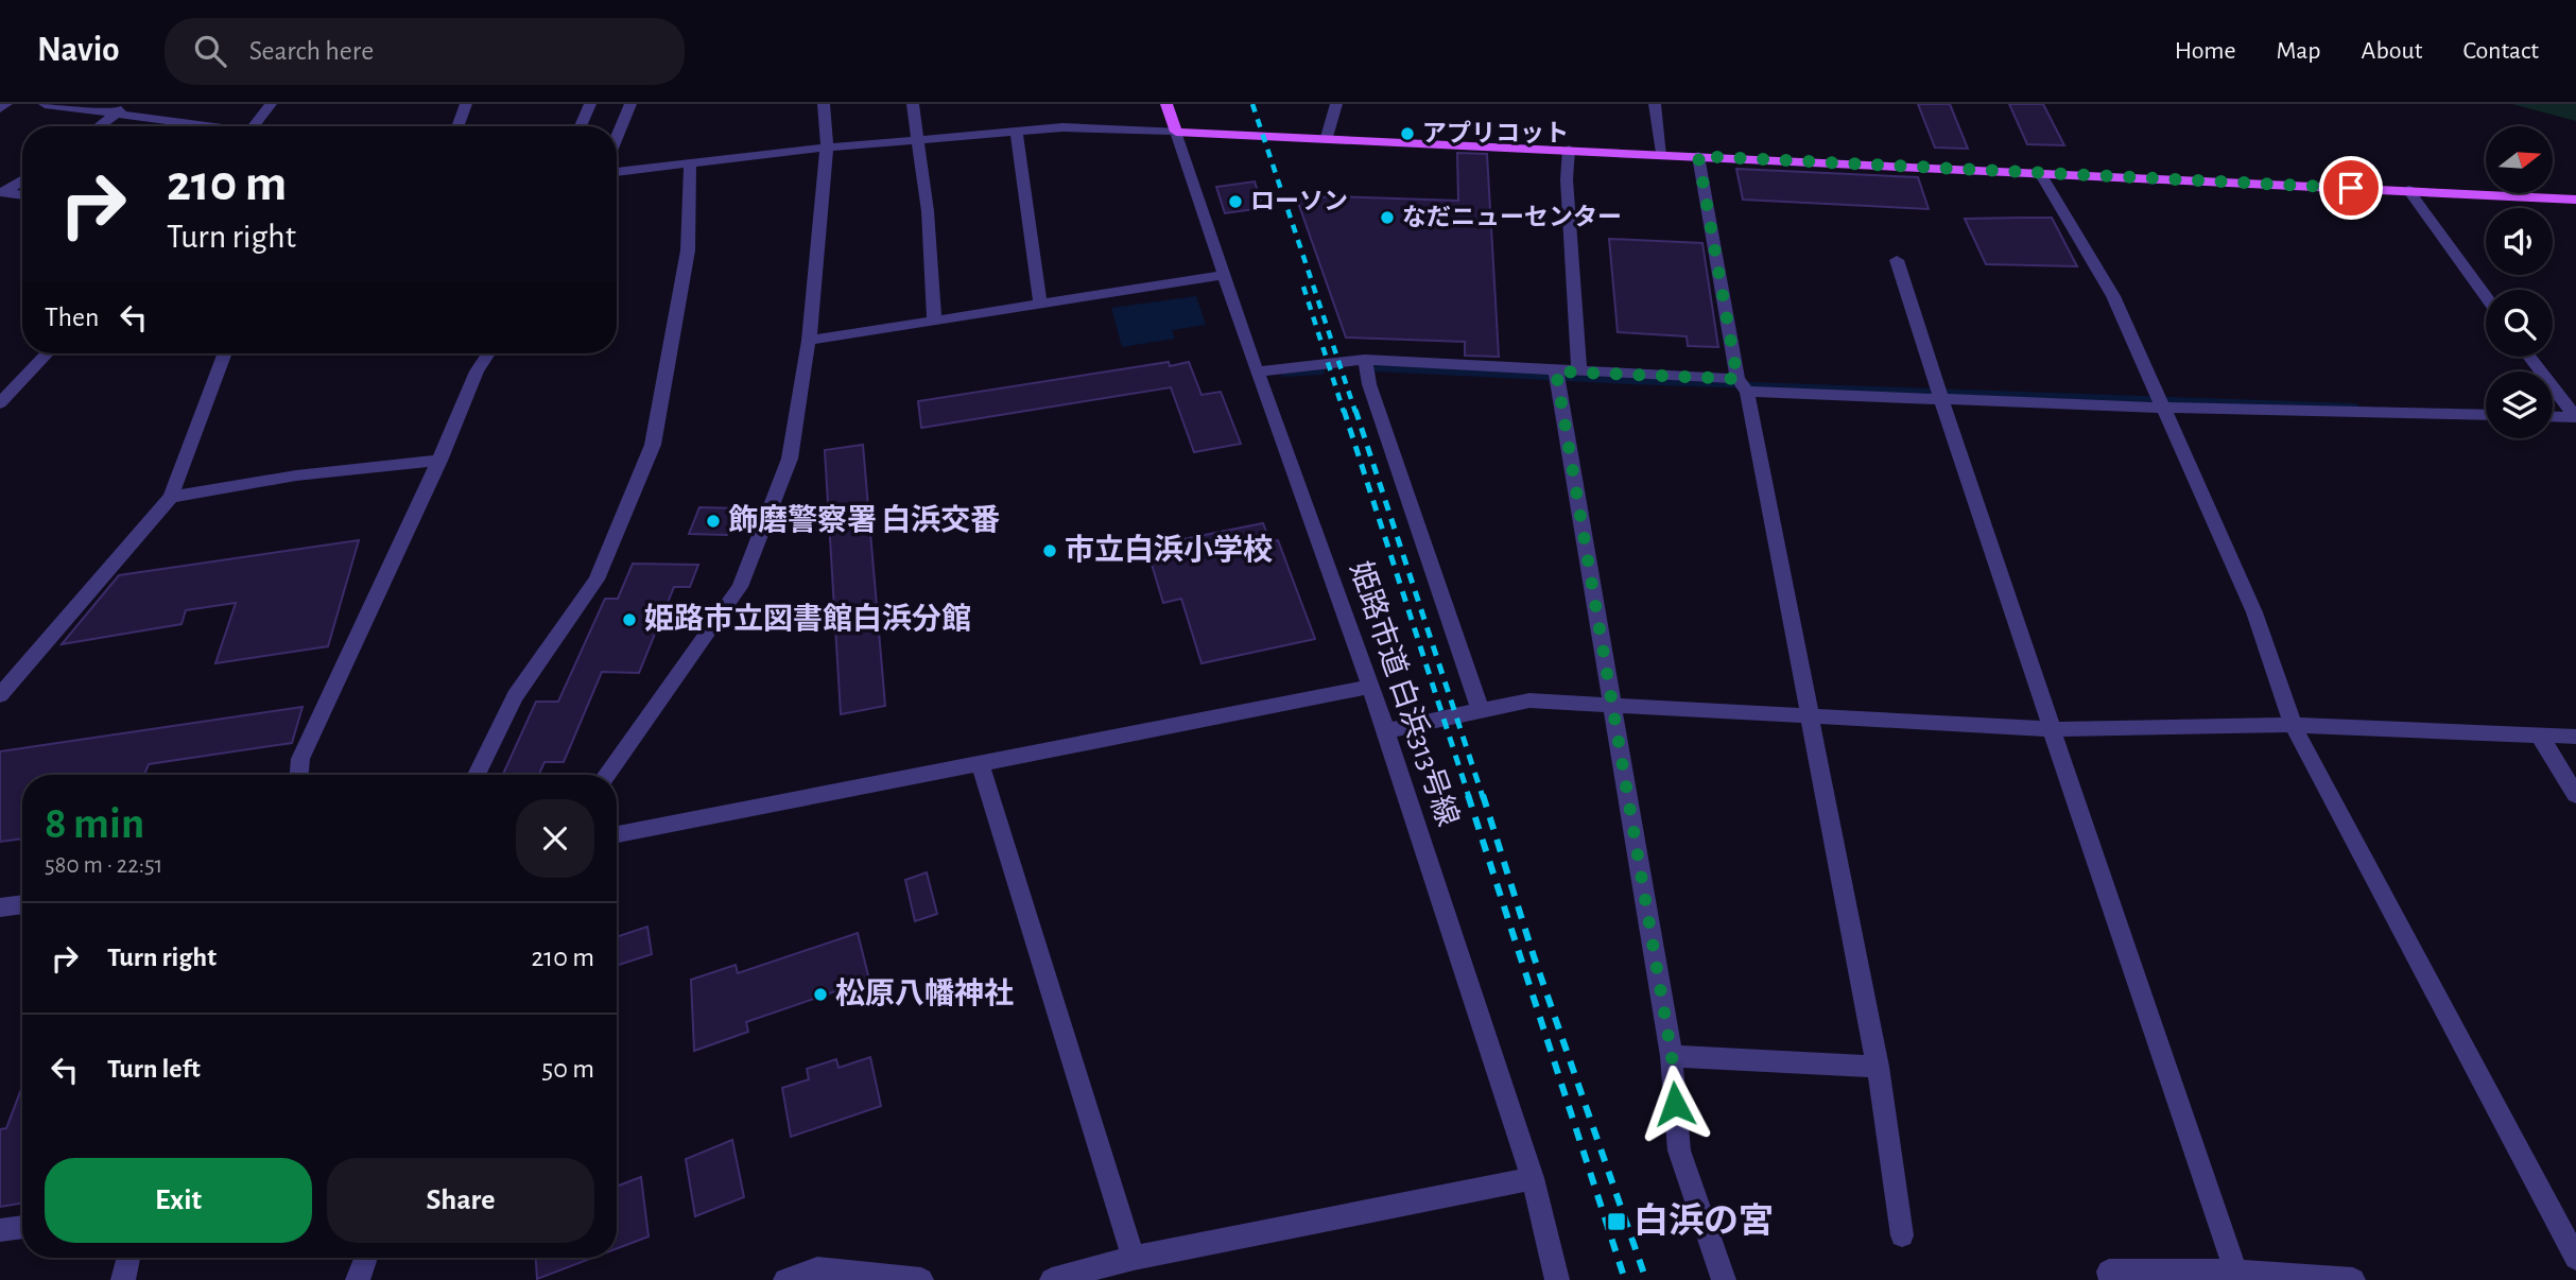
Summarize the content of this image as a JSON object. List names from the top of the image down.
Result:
{
  "streets": {
    "street": ["姫路市道 白浜313号線"]
  },
  "places": {
    "other": [
      "アプリコット",
      "ローソン",
      "なだニューセンター",
      "飾磨警察署 白浜交番",
      "市立白浜小学校",
      "姫路市立図書館白浜分館",
      "松原八幡神社"
    ],
    "transit": ["白浜の宮"]
  },
  "north": "right",
  "page": {
    "header": "Navio",
    "search": "Search here",
    "nav": [
      "Home",
      "Map",
      "About",
      "Contact"
    ],
    "turn": ["210 m", "Turn right"],
    "then": "Then",
    "heading": ["8 min", "580 m · 22:51"],
    "list": [
      {
        "name": "Turn right",
        "value": "210 m"
      },
      {
        "name": "Turn left",
        "value": "50 m"
      }
    ],
    "buttons": ["Exit", "Share"]
  }
}
